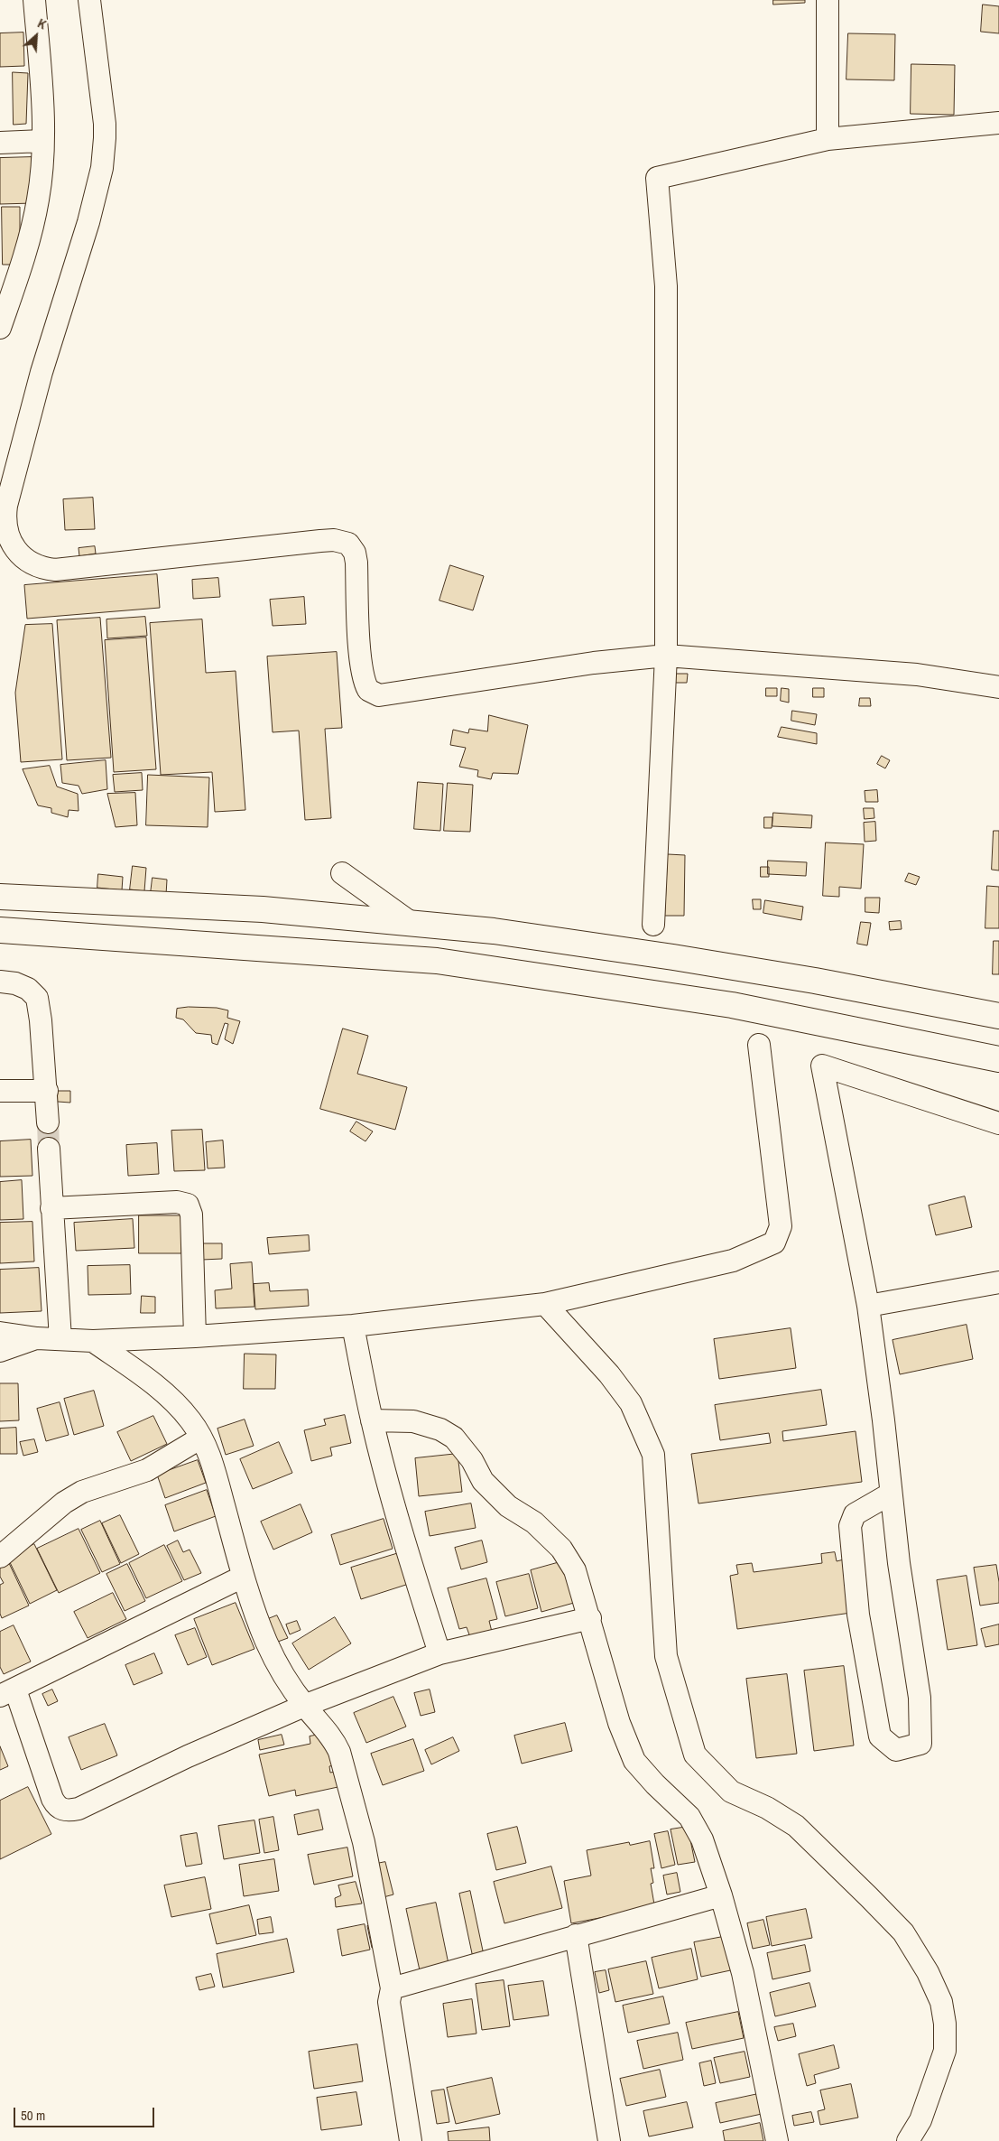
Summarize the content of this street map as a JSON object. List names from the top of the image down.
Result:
{
  "scale_bar": "50 m",
  "north": "top right"
}
